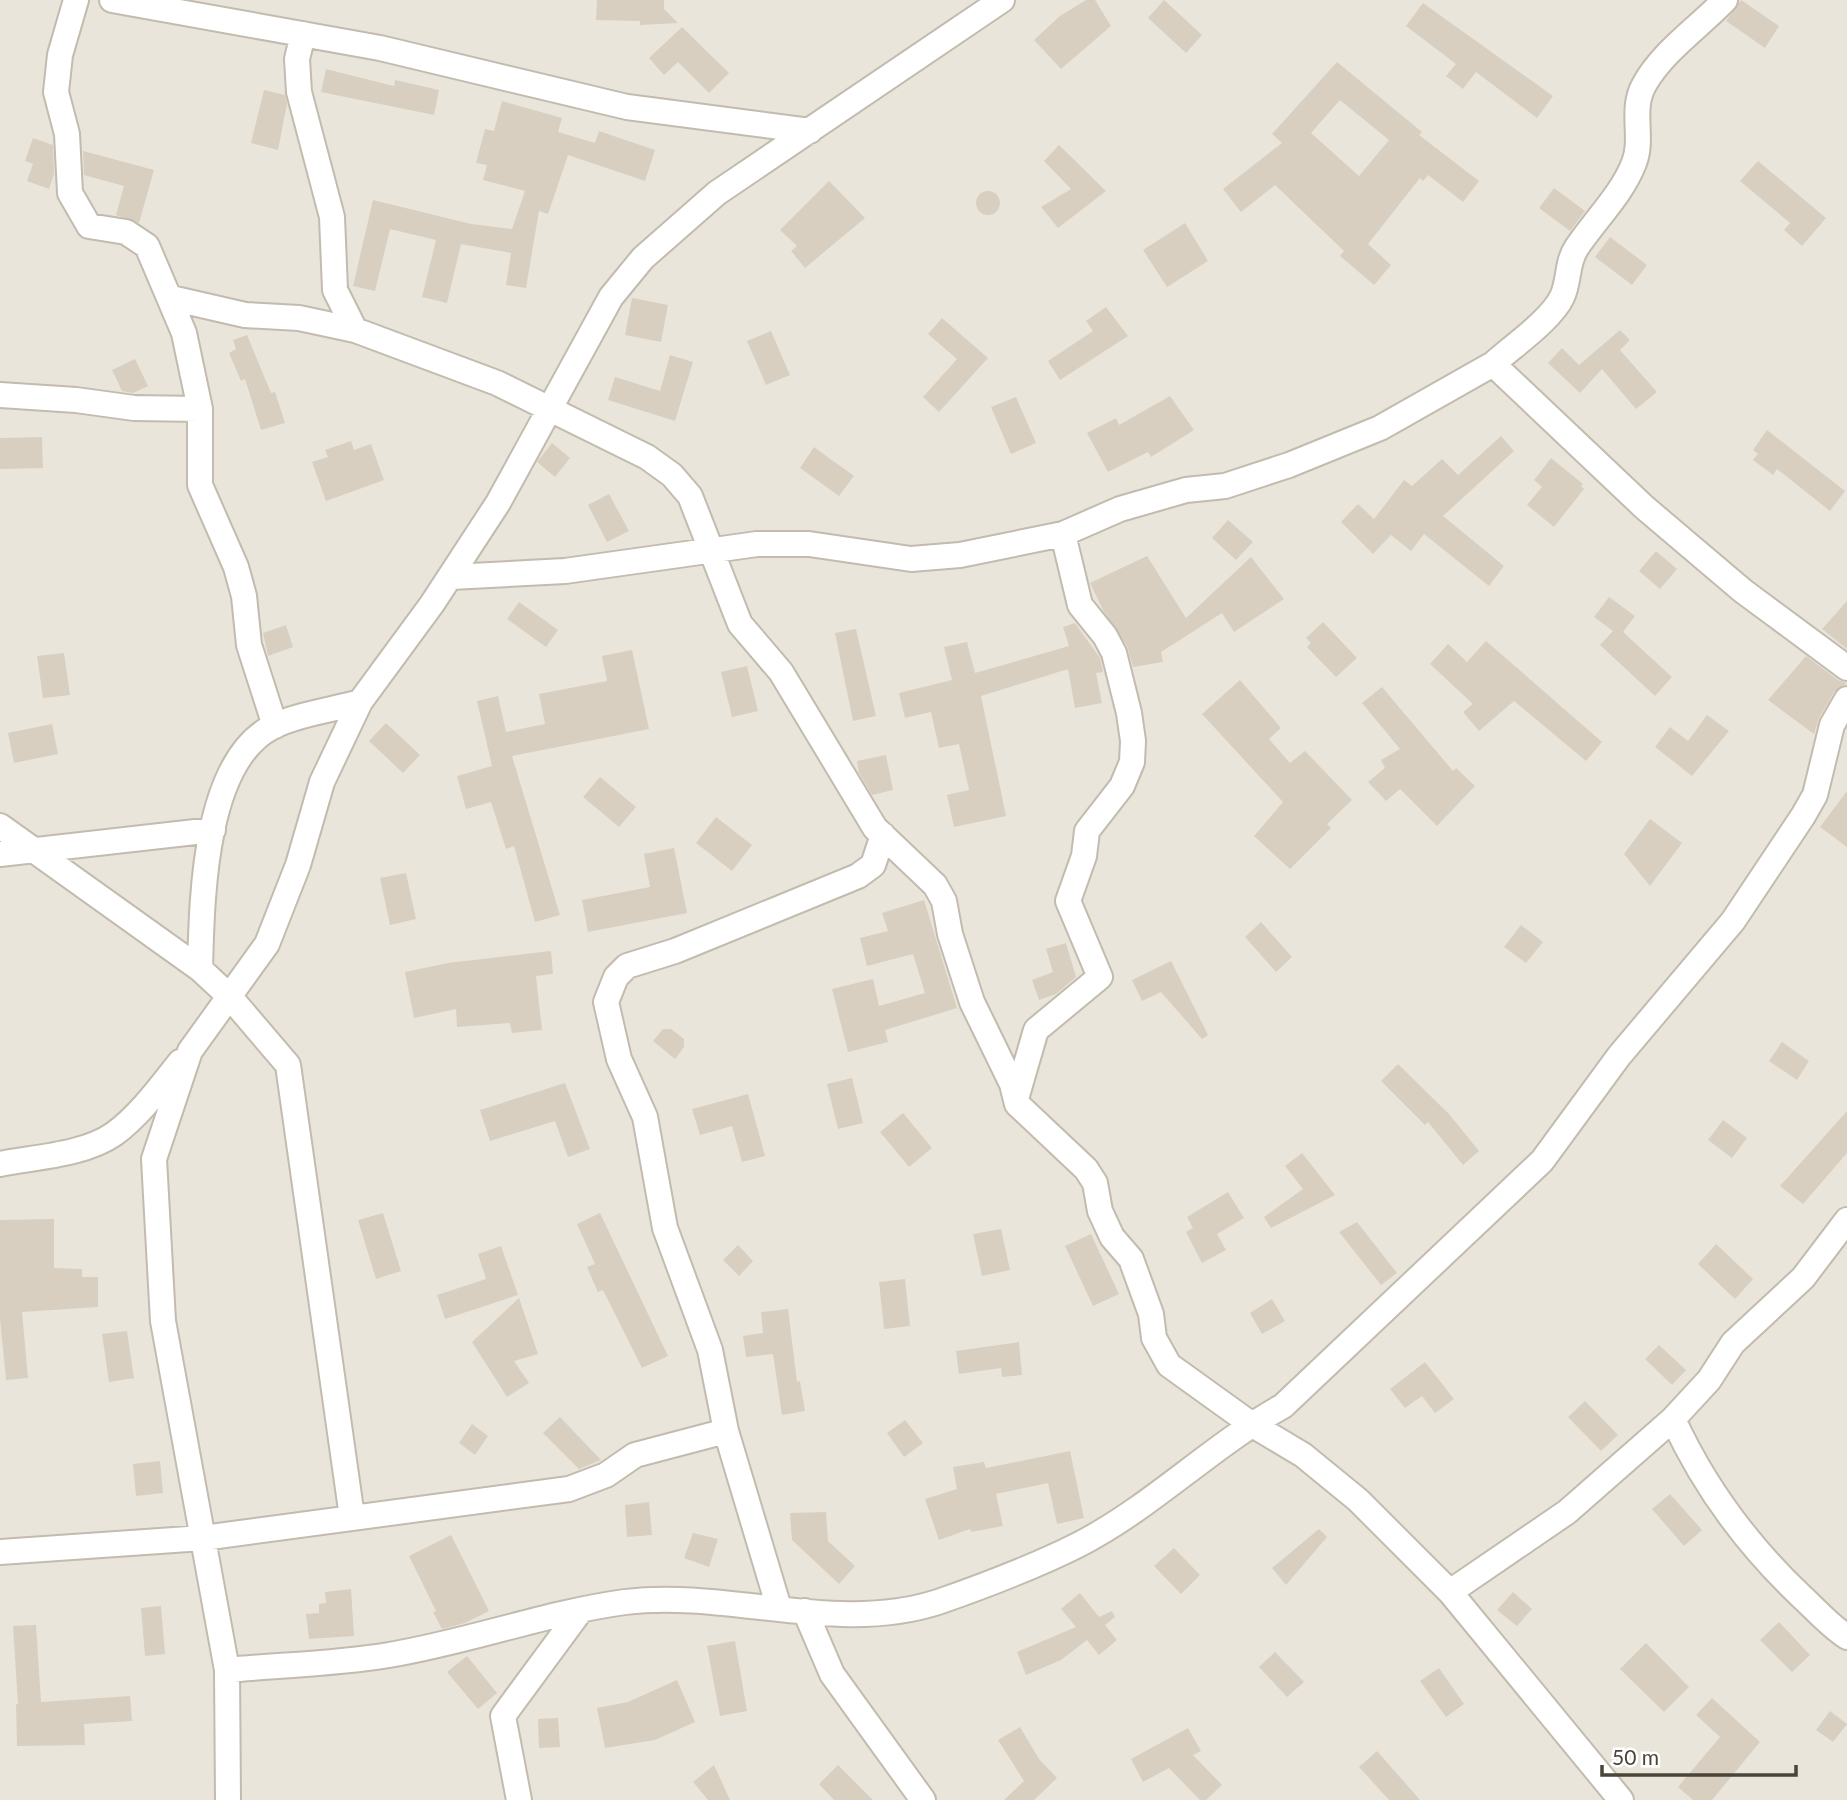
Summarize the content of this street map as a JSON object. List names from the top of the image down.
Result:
{
  "scale_bar": "50 m"
}
